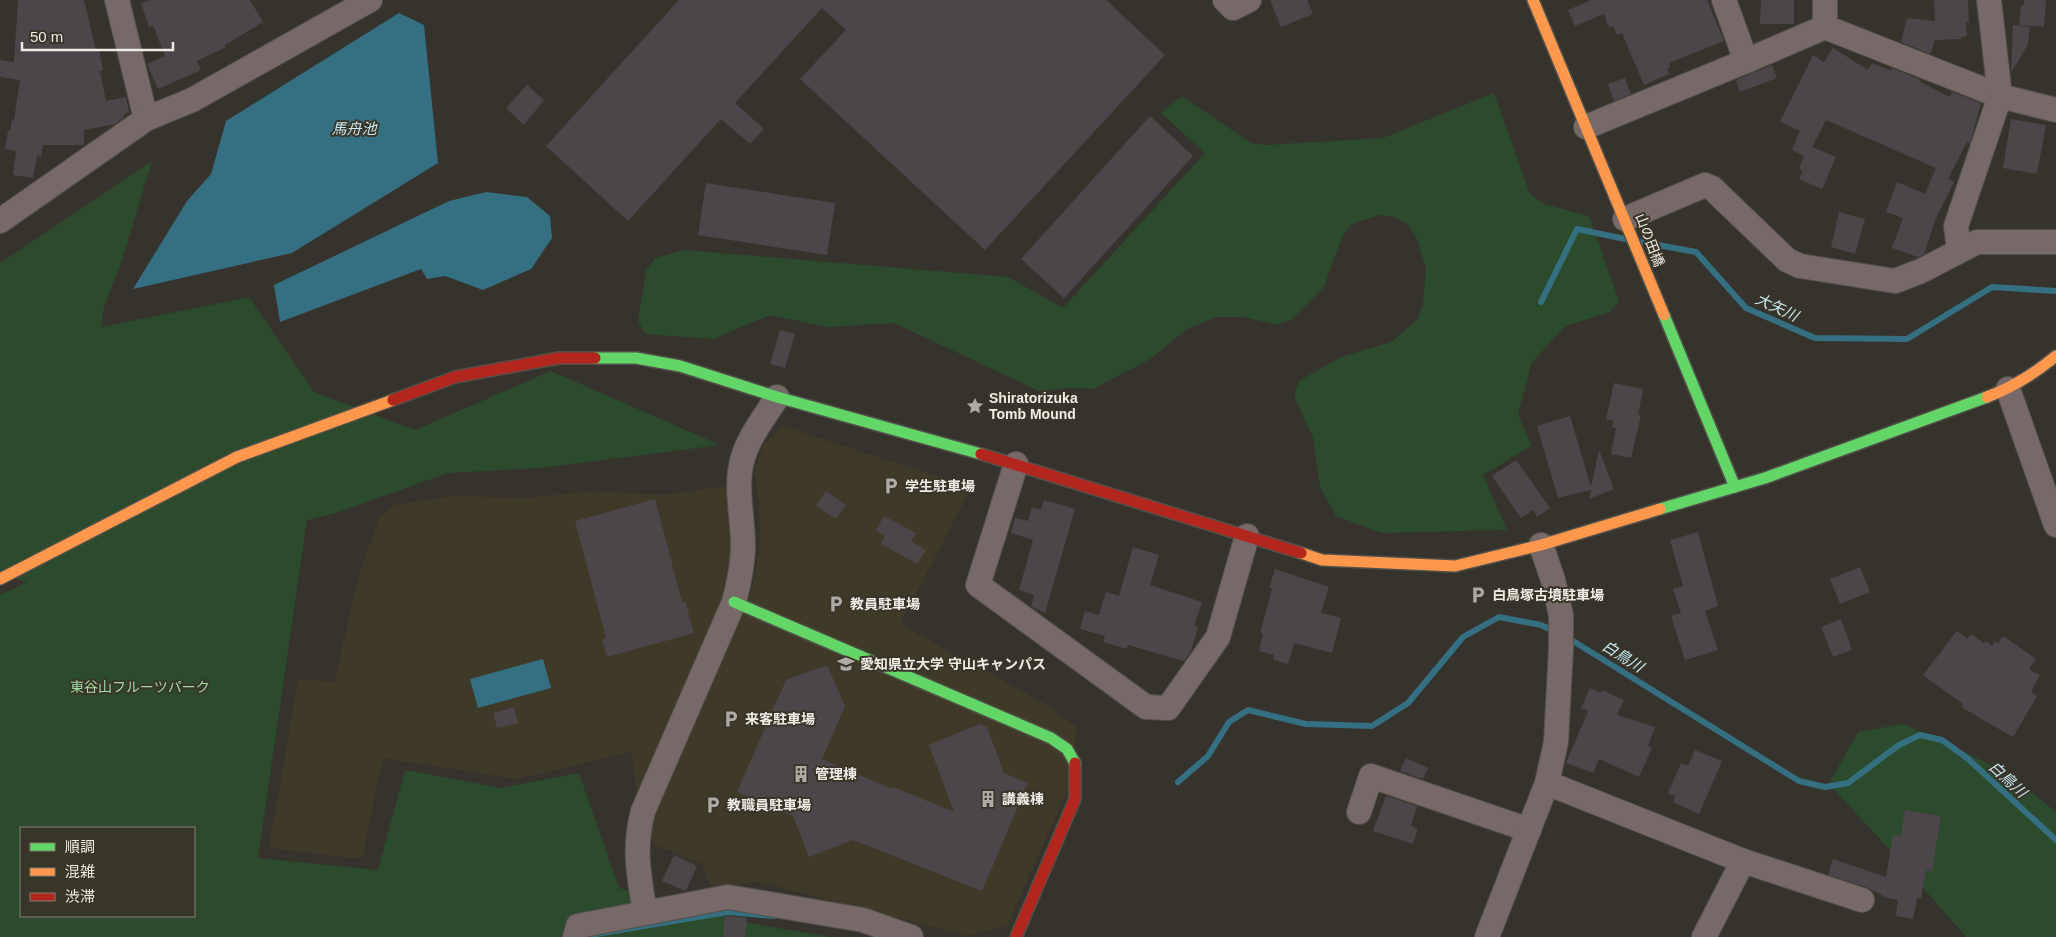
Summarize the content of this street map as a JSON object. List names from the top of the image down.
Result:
{
  "streets": {
    "street": ["山の田橋"]
  },
  "water": ["馬舟池", "大矢川", "白鳥川"],
  "parks": ["東谷山フルーツパーク"],
  "places": {
    "place": ["Shiratorizuka Tomb Mound"],
    "parking": [
      "学生駐車場",
      "白鳥塚古墳駐車場",
      "教員駐車場",
      "来客駐車場",
      "教職員駐車場"
    ],
    "school or university": ["愛知県立大学 守山キャンパス"],
    "building": ["管理棟", "講義棟"]
  },
  "legend": ["順調", "混雑", "渋滞"],
  "scale_bar": "50 m"
}
